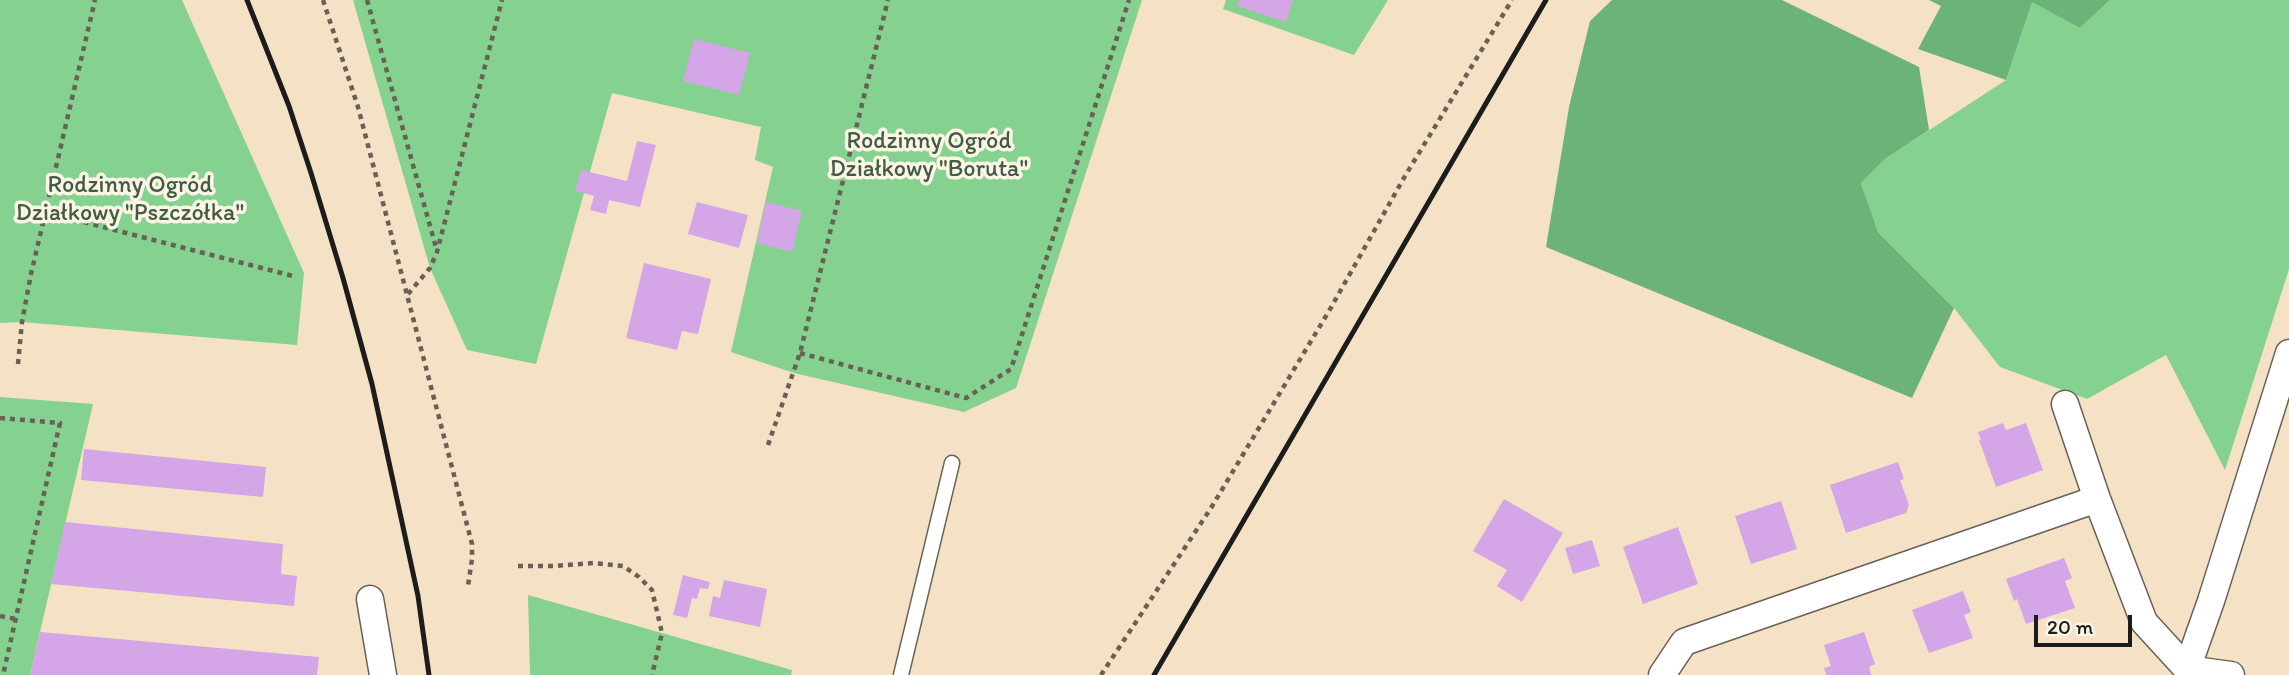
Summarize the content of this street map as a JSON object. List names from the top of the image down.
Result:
{
  "parks": ["Rodzinny Ogród Działkowy \"Boruta\"", "Rodzinny Ogród Działkowy \"Pszczółka\""],
  "scale_bar": "20 m"
}
